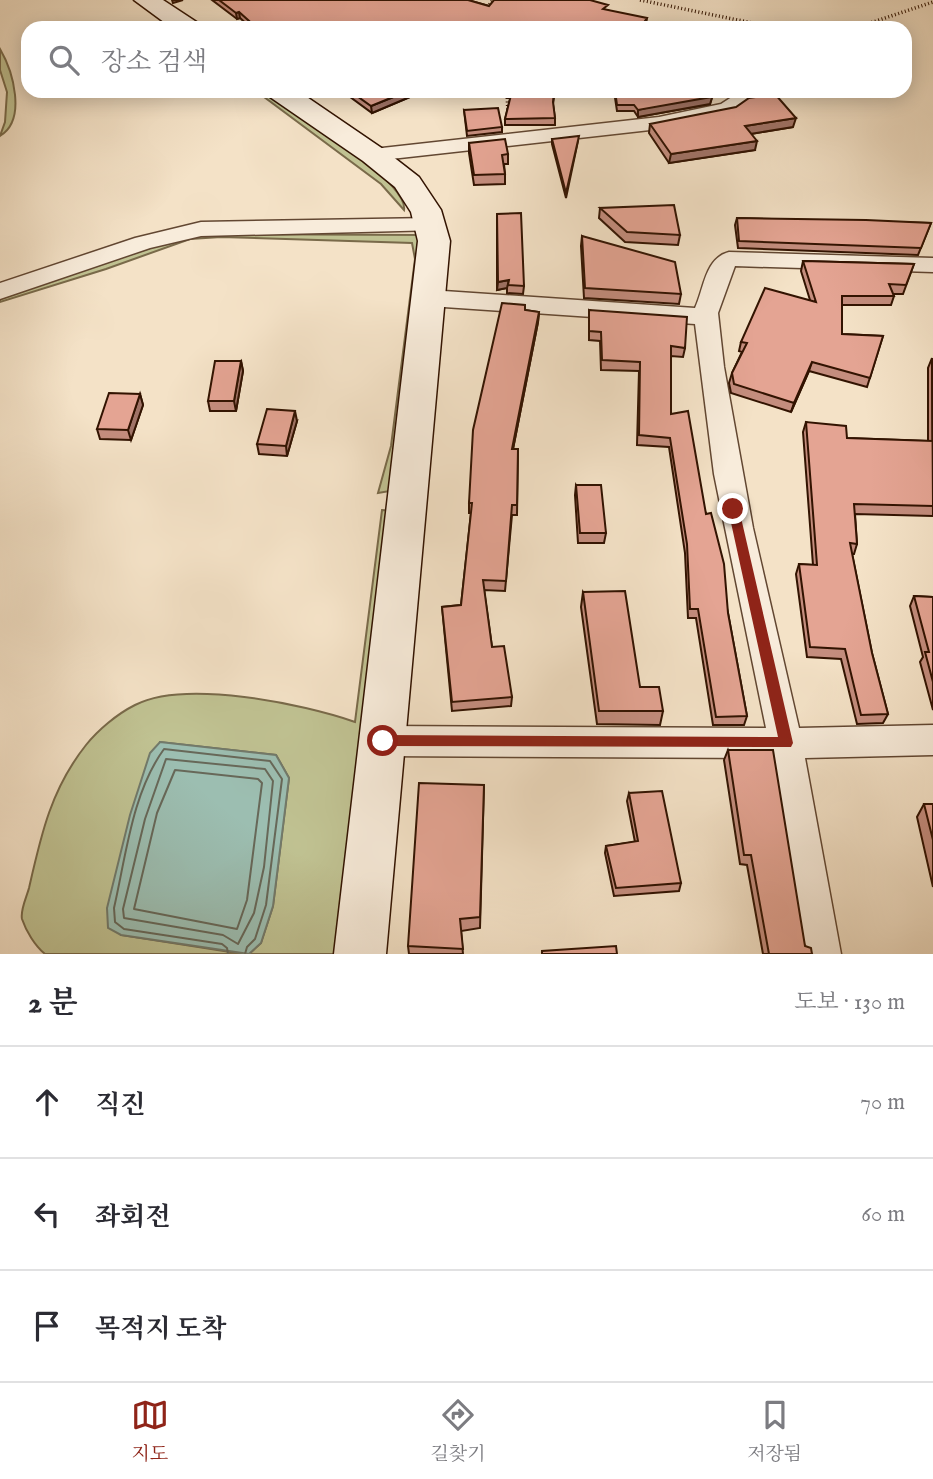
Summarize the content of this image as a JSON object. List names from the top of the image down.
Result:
{
  "page": {
    "search": "장소 검색",
    "heading": ["2 분", "도보 · 130 m"],
    "list": [
      ["직진", "70 m"],
      ["좌회전", "60 m"],
      "목적지 도착"
    ],
    "nav": ["지도", "길찾기", "저장됨"]
  }
}
